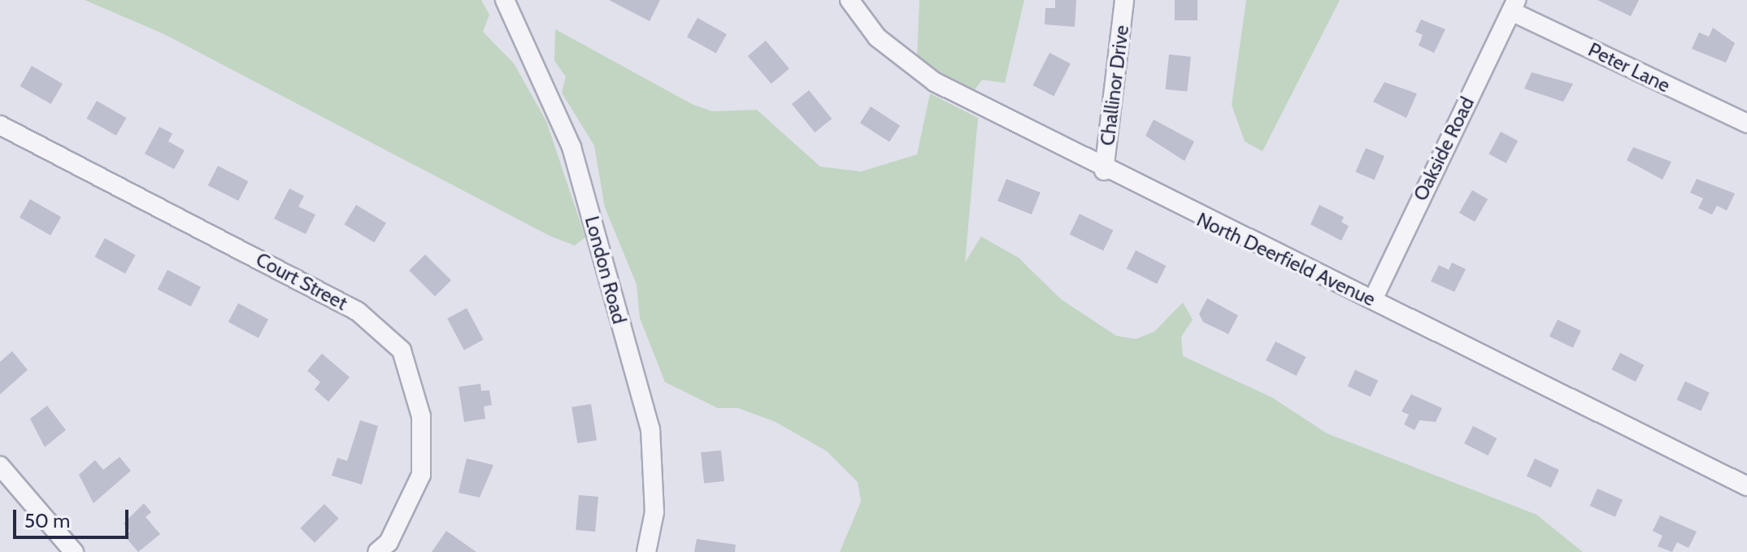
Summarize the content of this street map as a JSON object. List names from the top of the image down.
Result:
{
  "streets": {
    "street": [
      "Peter Lane",
      "Challinor Drive",
      "Oakside Road",
      "North Deerfield Avenue",
      "London Road",
      "Court Street"
    ]
  },
  "crossings": [
    ["Peter Lane", "Oakside Road"],
    ["Challinor Drive", "North Deerfield Avenue"],
    ["Oakside Road", "North Deerfield Avenue"]
  ],
  "scale_bar": "50 m"
}
